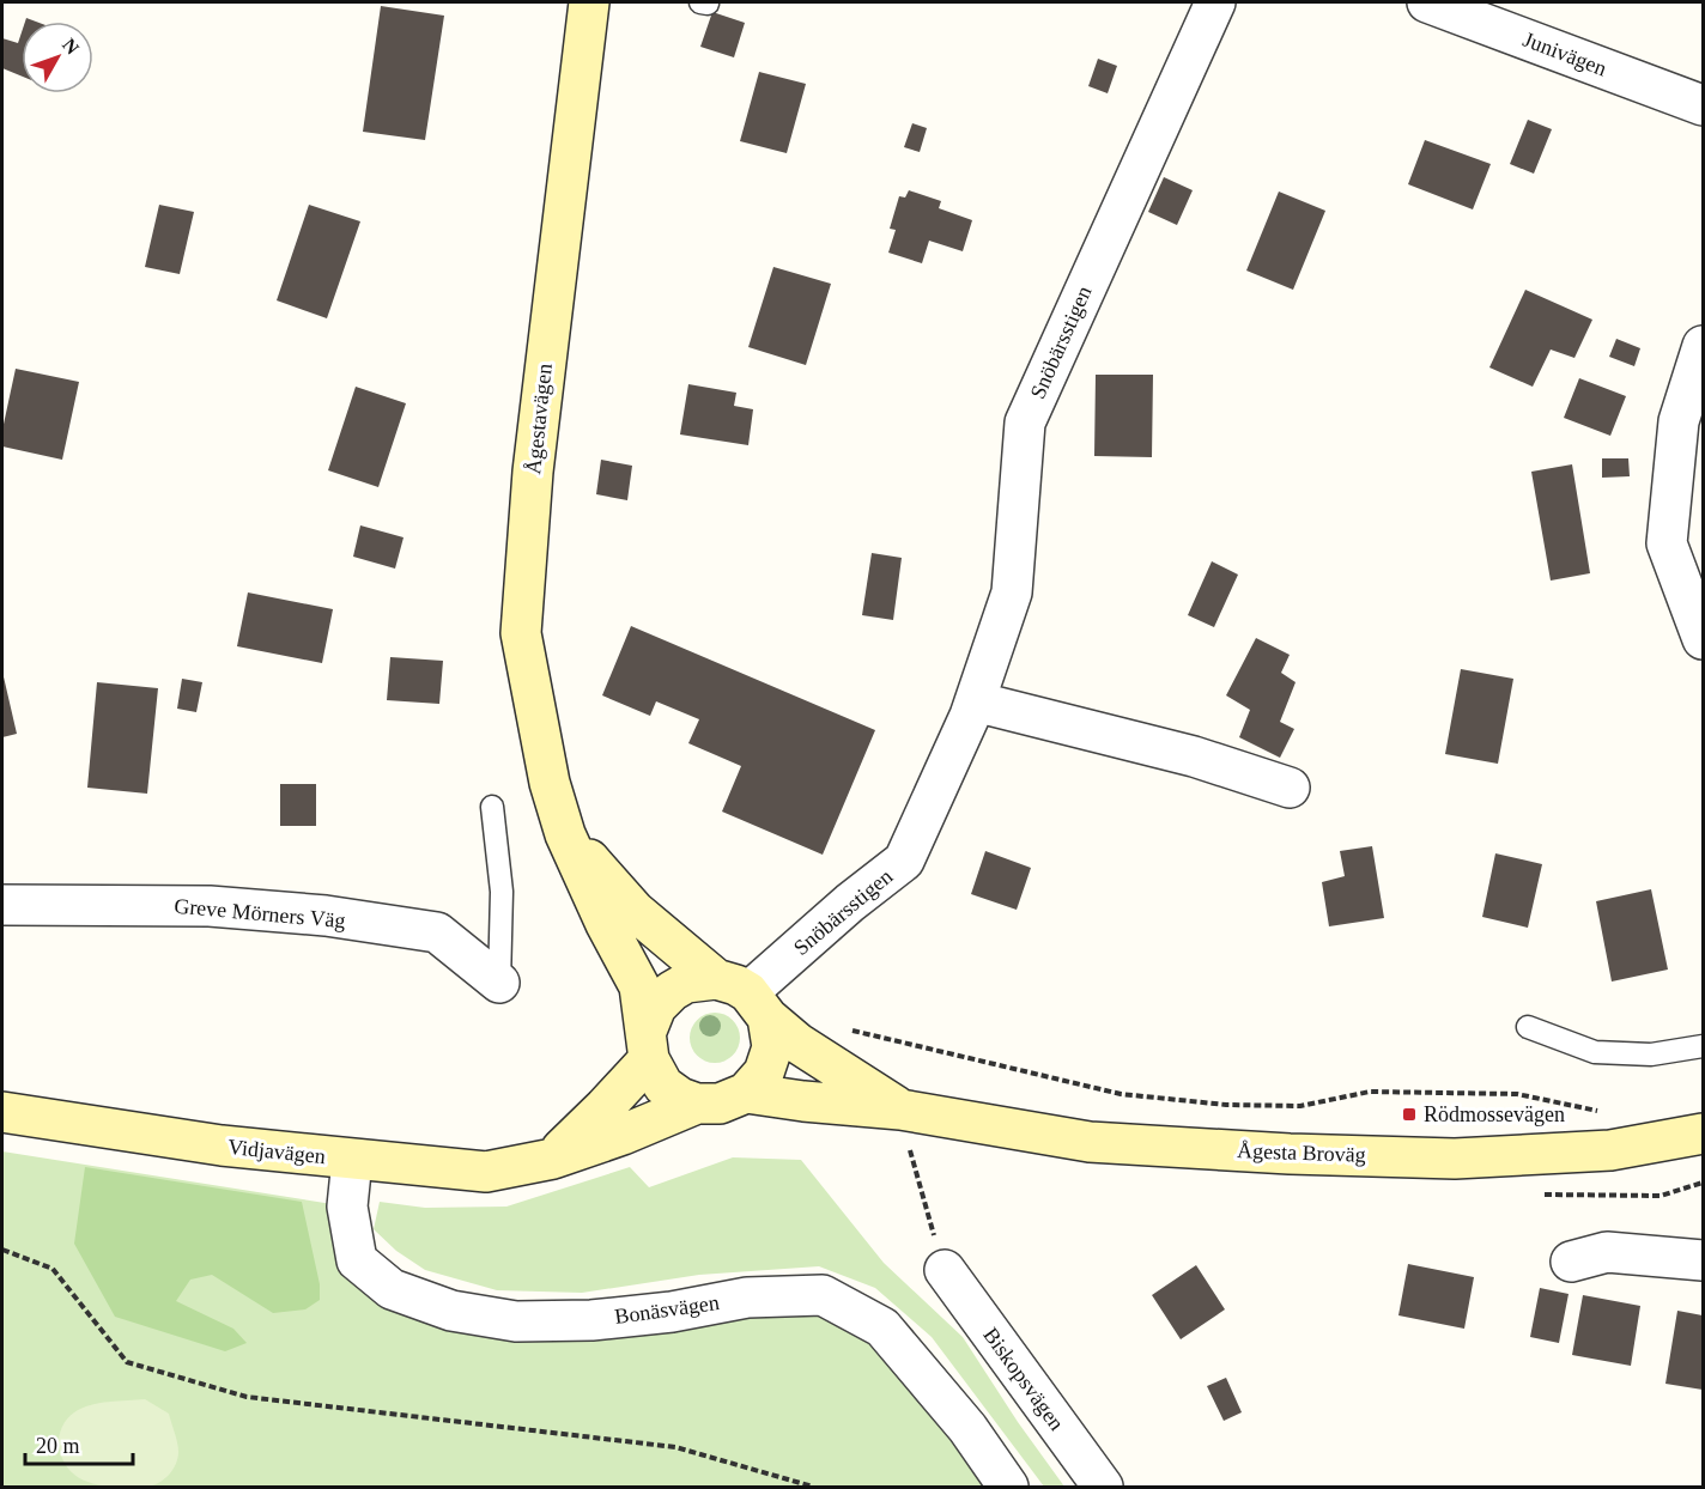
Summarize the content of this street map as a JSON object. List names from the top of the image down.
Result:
{
  "streets": {
    "main road": ["Ågestavägen", "Vidjavägen", "Ågesta Broväg"],
    "street": [
      "Junivägen",
      "Snöbärsstigen",
      "Greve Mörners Väg",
      "Bonäsvägen",
      "Biskopsvägen"
    ]
  },
  "crossings": [
    ["Snöbärsstigen", "Ågestavägen"],
    ["Snöbärsstigen", "Vidjavägen"],
    ["Snöbärsstigen", "Ågesta Broväg"],
    ["Ågestavägen", "Vidjavägen"],
    ["Ågestavägen", "Ågesta Broväg"],
    ["Vidjavägen", "Ågesta Broväg"],
    ["Vidjavägen", "Bonäsvägen"]
  ],
  "places": {
    "transit": ["Rödmossevägen"]
  },
  "scale_bar": "20 m",
  "north": "top right"
}
